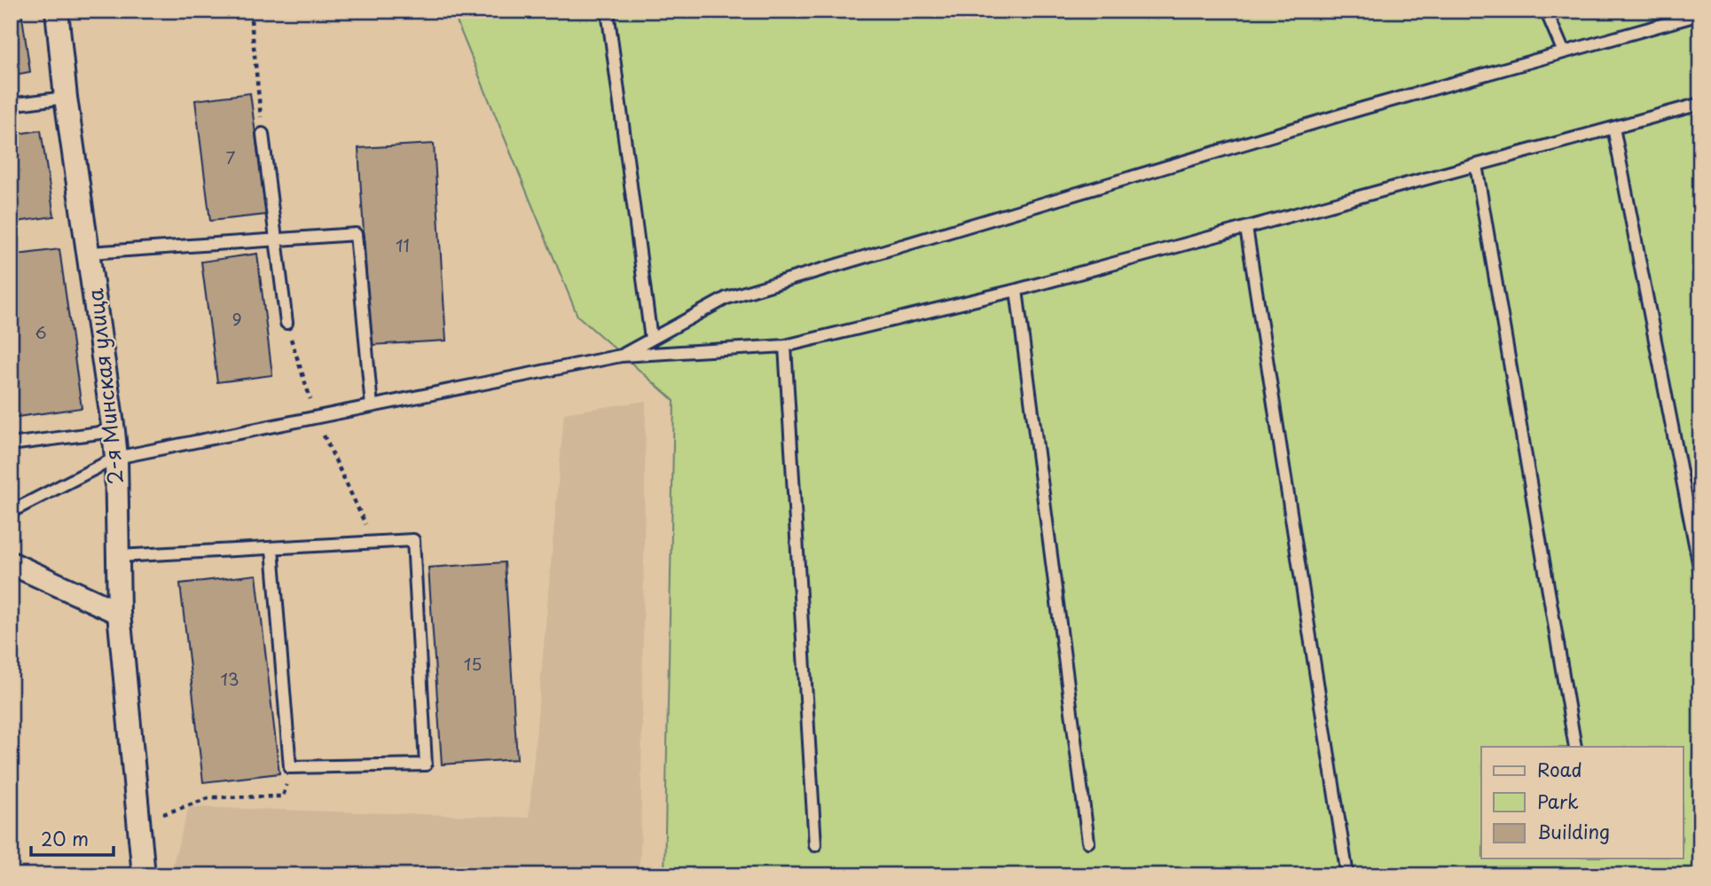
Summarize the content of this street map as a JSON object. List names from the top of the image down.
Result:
{
  "streets": {
    "street": ["2-я Минская улица"]
  },
  "house_numbers": [
    "7",
    "11",
    "9",
    "6",
    "15",
    "13"
  ],
  "legend": ["Road", "Park", "Building"],
  "scale_bar": "20 m"
}
